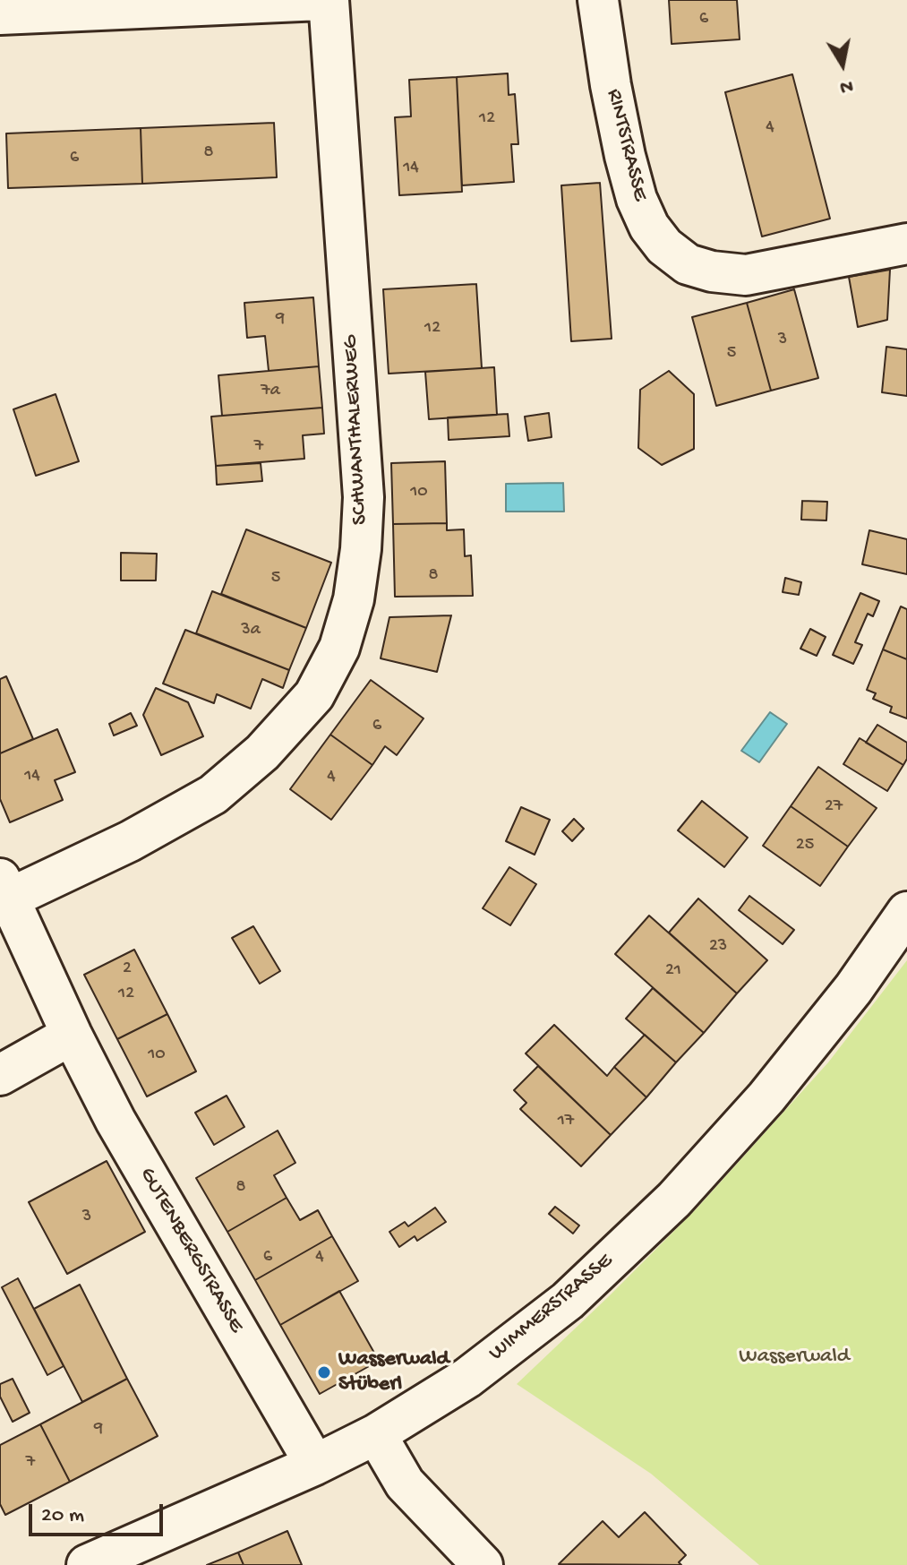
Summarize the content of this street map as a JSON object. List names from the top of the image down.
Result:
{
  "streets": {
    "street": [
      "RINTSTRASSE",
      "SCHWANTHALERWEG",
      "GUTENBERGSTRASSE",
      "WIMMERSTRASSE"
    ]
  },
  "crossings": [
    ["SCHWANTHALERWEG", "GUTENBERGSTRASSE"],
    ["GUTENBERGSTRASSE", "WIMMERSTRASSE"]
  ],
  "parks": ["Wasserwald"],
  "places": ["Wasserwald Stüberl"],
  "house_numbers": [
    "6",
    "12",
    "4",
    "8",
    "6",
    "14",
    "9",
    "12",
    "3",
    "5",
    "7a",
    "7",
    "10",
    "8",
    "5",
    "3a",
    "6",
    "14",
    "4",
    "27",
    "25",
    "23",
    "2",
    "21",
    "12",
    "10",
    "17",
    "8",
    "3",
    "6",
    "4",
    "9",
    "7"
  ],
  "scale_bar": "20 m",
  "north": "bottom"
}
